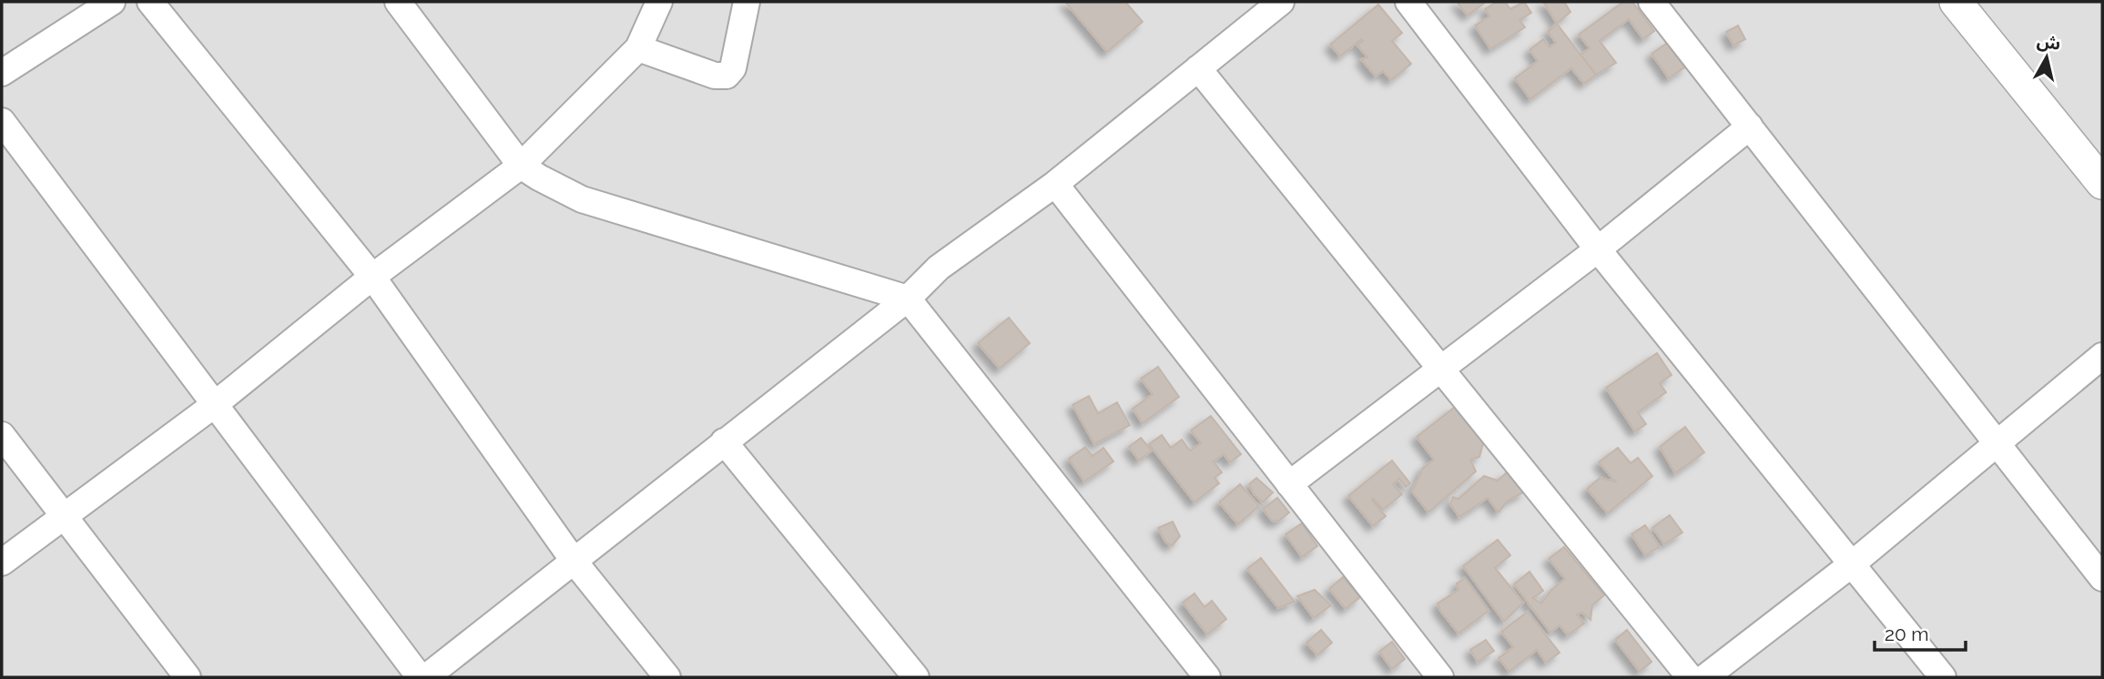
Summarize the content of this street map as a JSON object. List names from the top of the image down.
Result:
{
  "scale_bar": "20 m",
  "north": "top"
}
